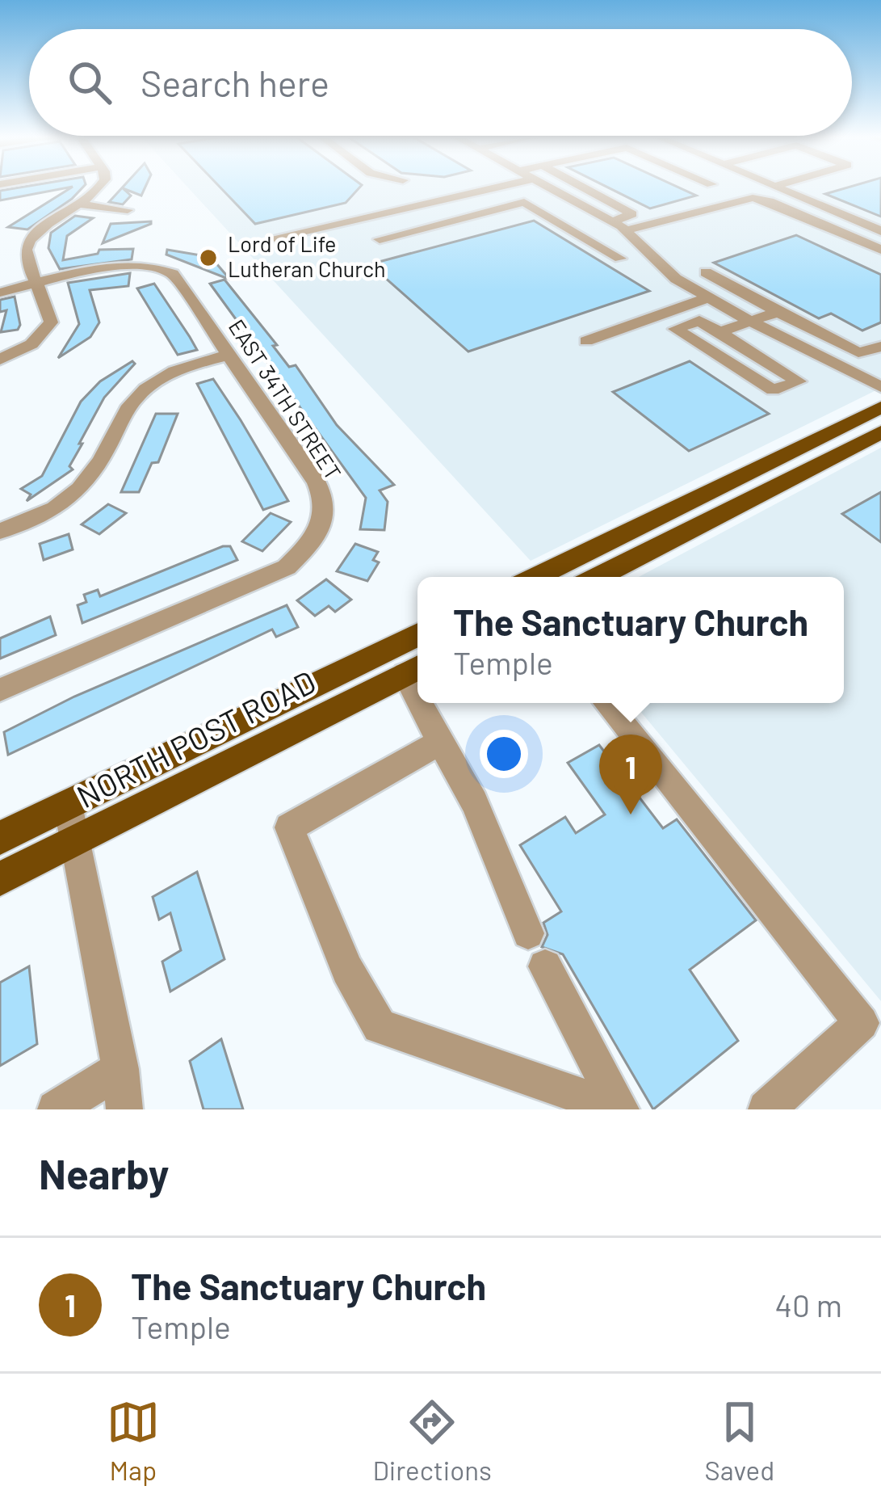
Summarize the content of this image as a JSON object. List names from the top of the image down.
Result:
{
  "streets": {
    "main road": ["NORTH POST ROAD"],
    "street": ["EAST 34TH STREET"]
  },
  "places": ["Lord of Life Lutheran Church"],
  "page": {
    "search": "Search here",
    "popup": ["The Sanctuary Church", "Temple"],
    "pins": "1",
    "heading": "Nearby",
    "list": [
      {
        "mark": "1",
        "name": "The Sanctuary Church",
        "note": "Temple",
        "value": "40 m"
      }
    ],
    "nav": ["Map", "Directions", "Saved"]
  }
}
